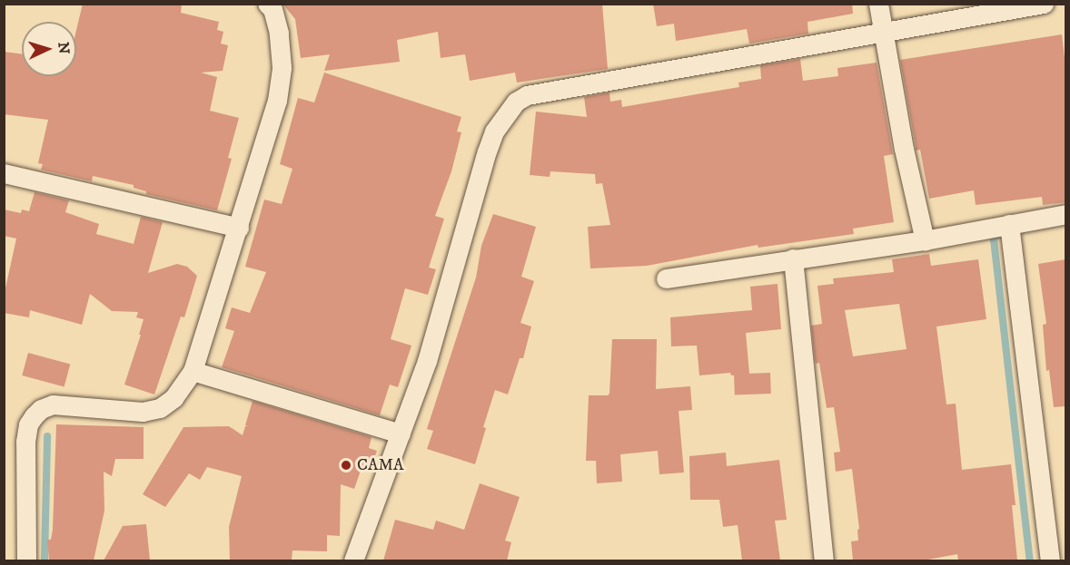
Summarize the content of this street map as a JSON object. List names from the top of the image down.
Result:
{
  "places": ["CAMA"],
  "north": "right"
}
